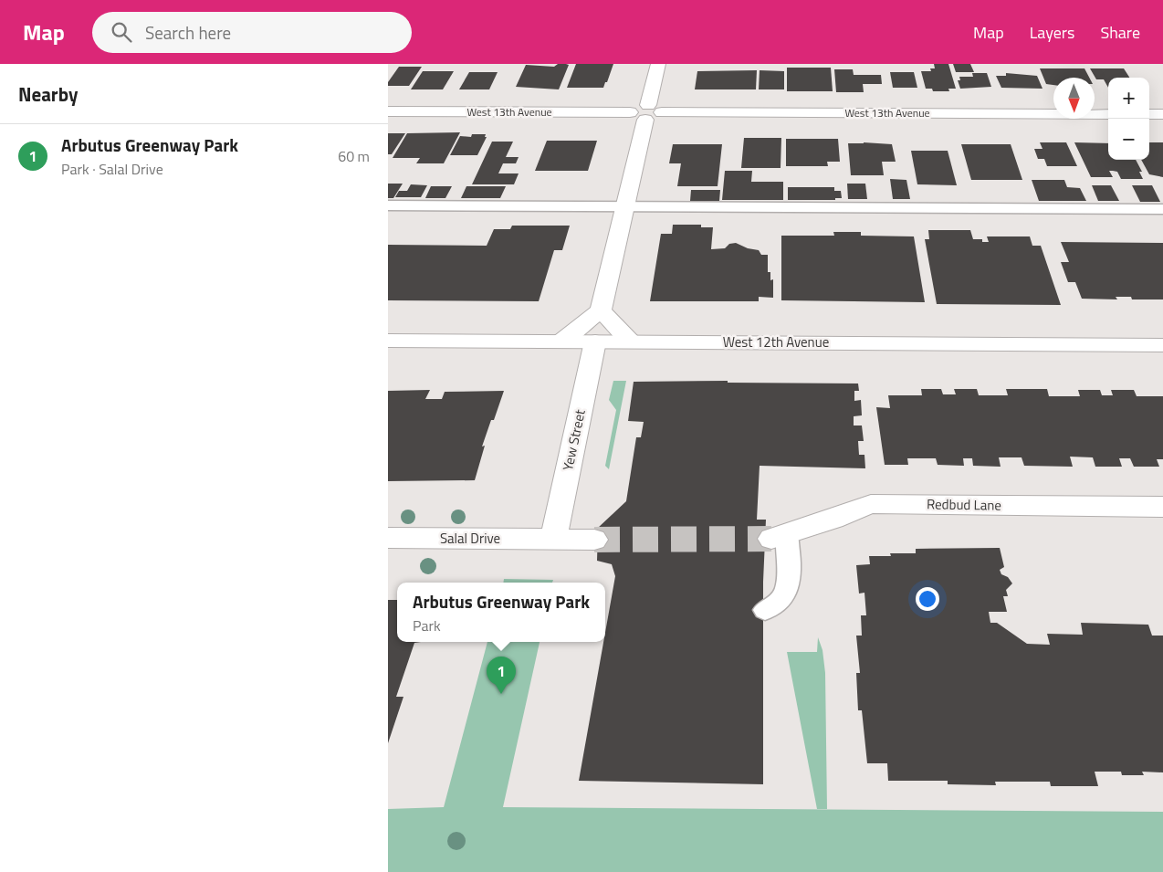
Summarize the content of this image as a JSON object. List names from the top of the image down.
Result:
{
  "streets": {
    "street": [
      "West 13th Avenue",
      "West 12th Avenue",
      "Yew Street",
      "Redbud Lane",
      "Salal Drive"
    ]
  },
  "crossings": [
    ["West 12th Avenue", "Yew Street"],
    ["Yew Street", "Salal Drive"]
  ],
  "north": "bottom",
  "page": {
    "header": "Map",
    "search": "Search here",
    "nav": ["Map", "Layers", "Share"],
    "heading": "Nearby",
    "map_buttons": ["+", "−"],
    "list": [
      {
        "mark": "1",
        "name": "Arbutus Greenway Park",
        "note": "Park · Salal Drive",
        "value": "60 m"
      }
    ],
    "popup": ["Arbutus Greenway Park", "Park"],
    "pins": "1"
  }
}
